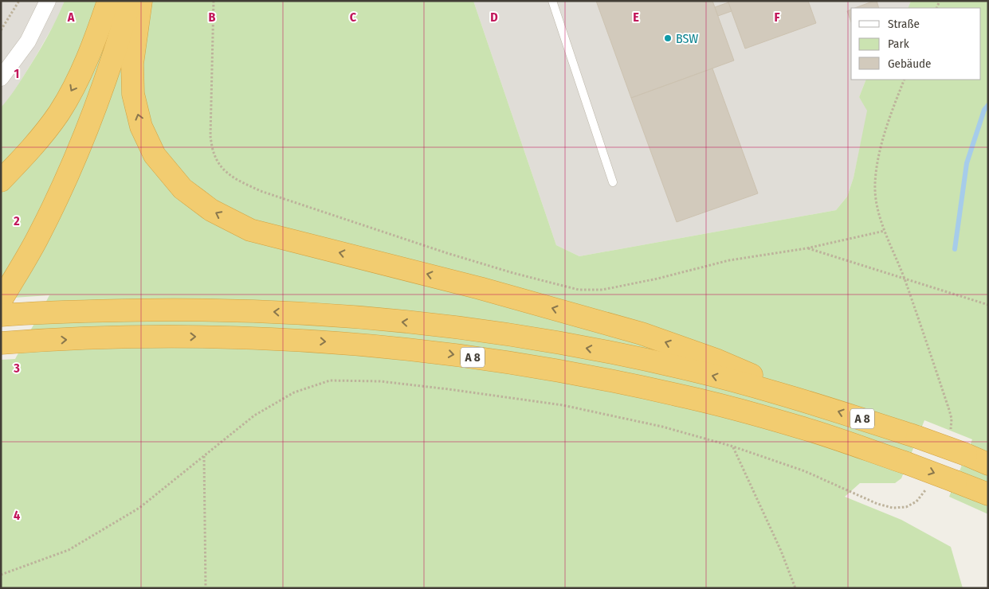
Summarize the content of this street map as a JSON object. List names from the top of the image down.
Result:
{
  "streets": {
    "highway": ["A 8"]
  },
  "places": ["BSW"],
  "legend": ["Straße", "Park", "Gebäude"],
  "grid": {
    "columns": [
      "A",
      "B",
      "C",
      "D",
      "E",
      "F"
    ],
    "rows": [
      "1",
      "2",
      "3",
      "4"
    ]
  }
}
